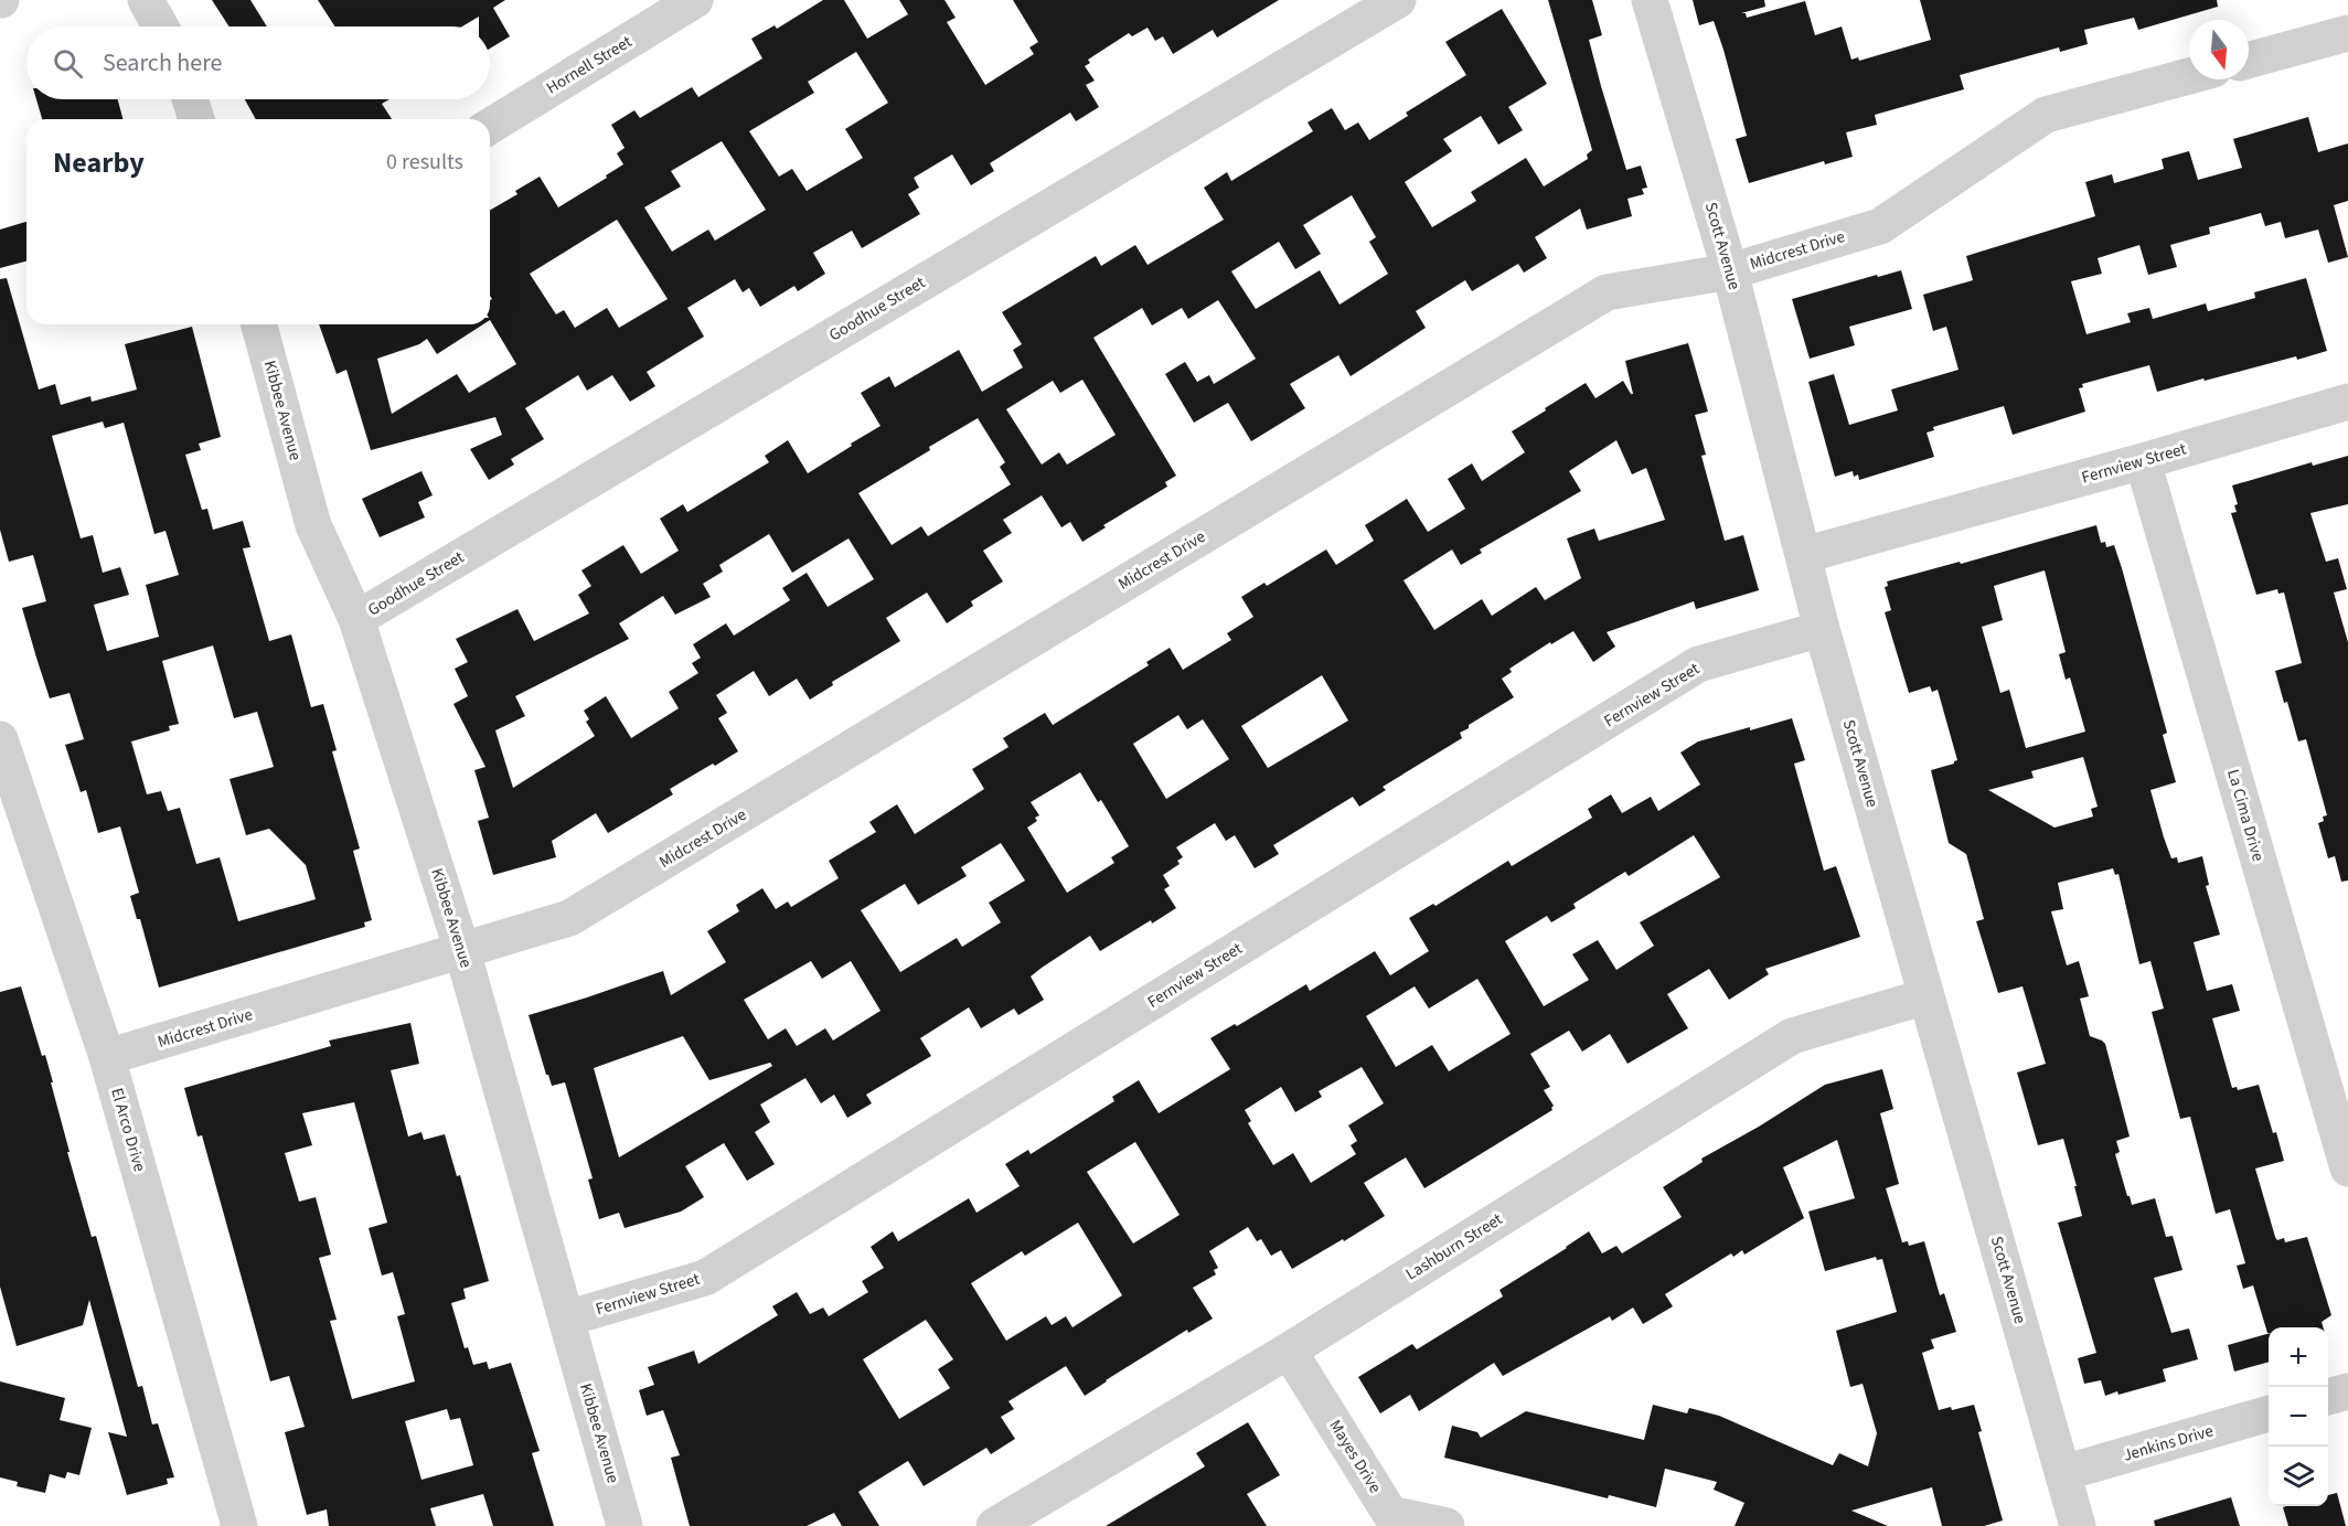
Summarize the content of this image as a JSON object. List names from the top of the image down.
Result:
{
  "streets": {
    "street": [
      "Hornell Street",
      "Scott Avenue",
      "Midcrest Drive",
      "Goodhue Street",
      "Kibbee Avenue",
      "Fernview Street",
      "La Cima Drive",
      "El Arco Drive",
      "Lashburn Street",
      "Jenkins Drive",
      "Mayes Drive"
    ]
  },
  "crossings": [
    ["Scott Avenue", "Midcrest Drive"],
    ["Scott Avenue", "Fernview Street"],
    ["Scott Avenue", "Lashburn Street"],
    ["Scott Avenue", "Jenkins Drive"],
    ["Midcrest Drive", "Kibbee Avenue"],
    ["Midcrest Drive", "El Arco Drive"],
    ["Goodhue Street", "Kibbee Avenue"],
    ["Kibbee Avenue", "Fernview Street"],
    ["Fernview Street", "La Cima Drive"],
    ["Lashburn Street", "Mayes Drive"]
  ],
  "north": "bottom",
  "page": {
    "search": "Search here",
    "heading": ["Nearby", "0 results"],
    "map_buttons": ["+", "−"]
  }
}
